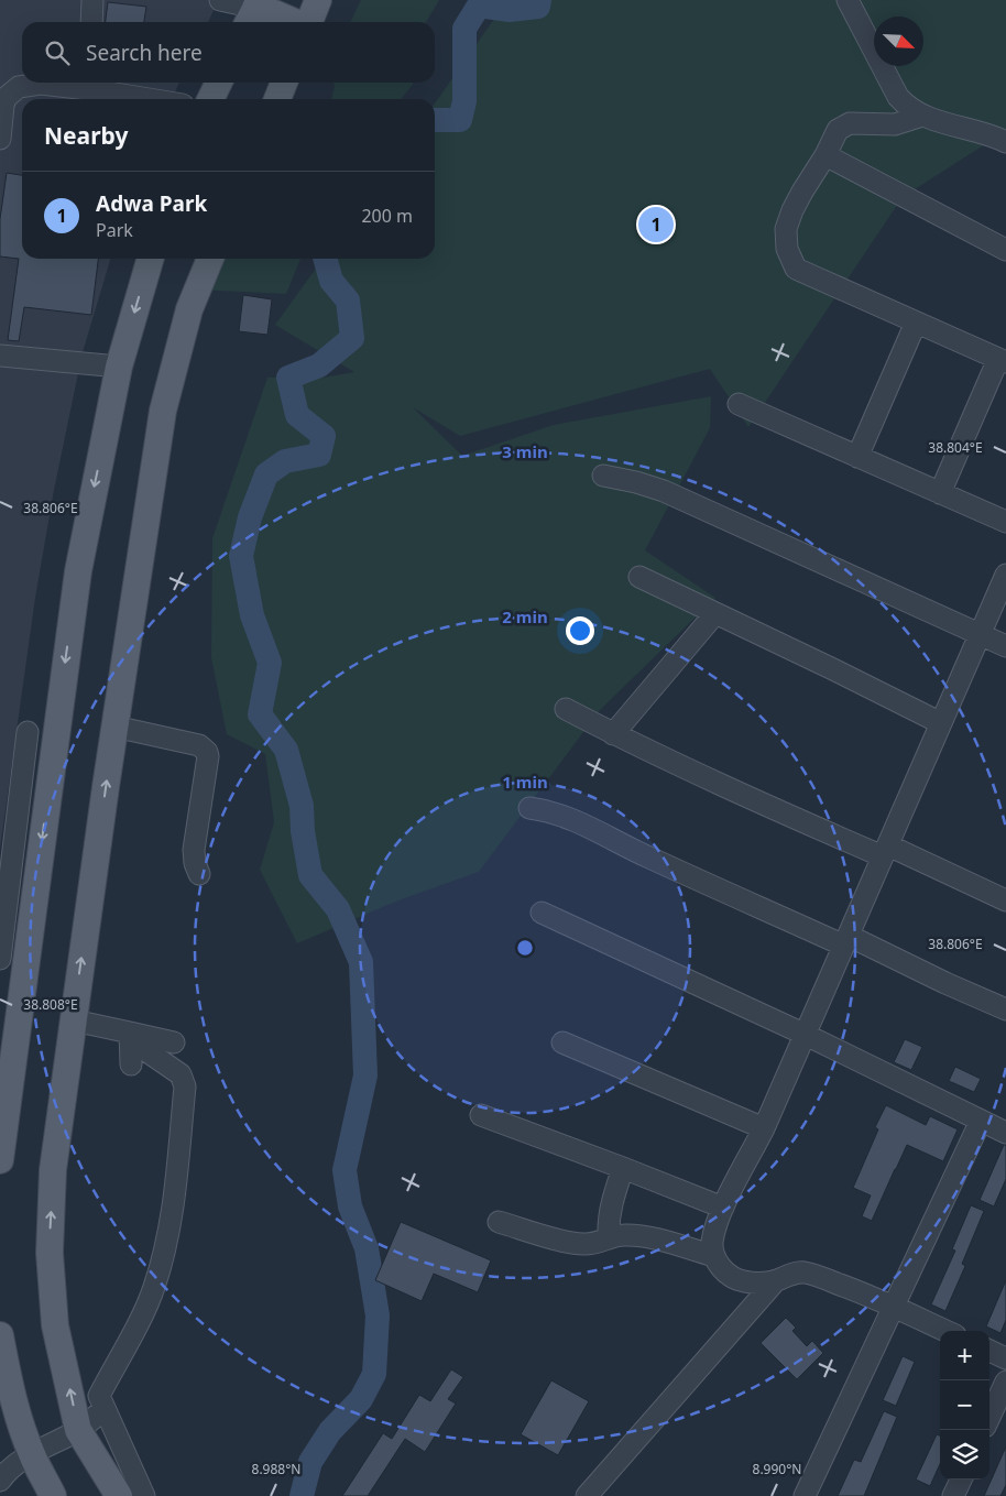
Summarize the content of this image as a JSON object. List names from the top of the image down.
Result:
{
  "north": "bottom right",
  "page": {
    "search": "Search here",
    "heading": "Nearby",
    "list": [
      {
        "mark": "1",
        "name": "Adwa Park",
        "note": "Park",
        "value": "200 m"
      }
    ],
    "pins": "1",
    "map_buttons": ["+", "−"]
  },
  "coordinates": [
    "38.804°E",
    "38.806°E",
    "38.808°E",
    "8.988°N",
    "8.990°N"
  ],
  "rings": ["3 min", "2 min", "1 min"]
}
